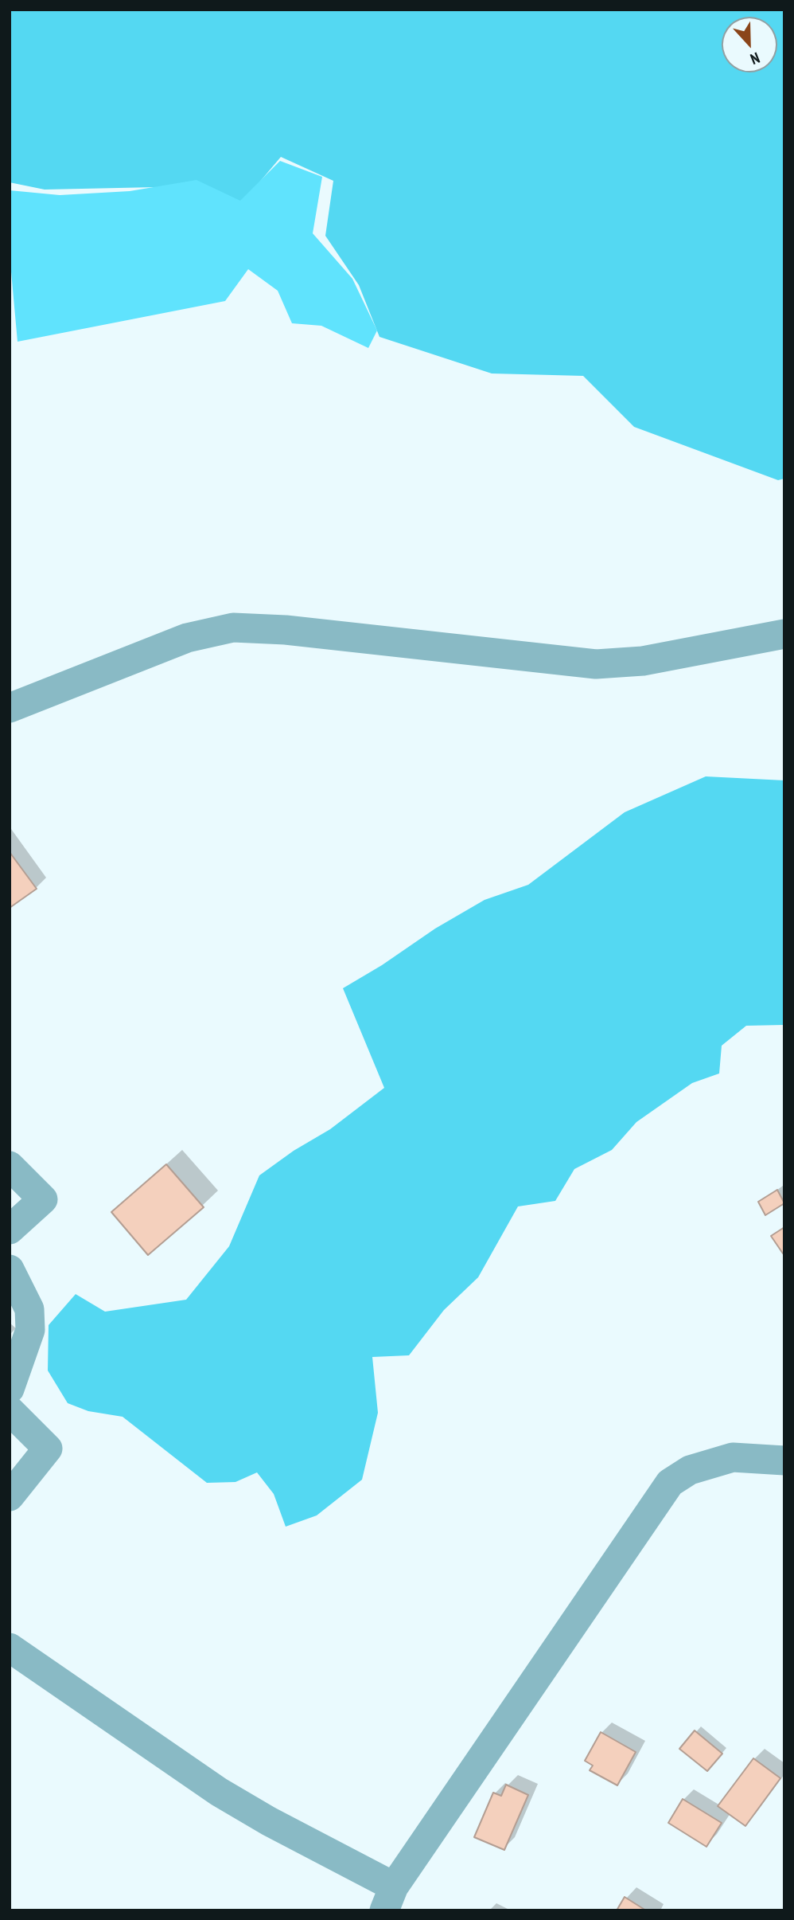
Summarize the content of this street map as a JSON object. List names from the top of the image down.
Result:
{
  "north": "bottom"
}
